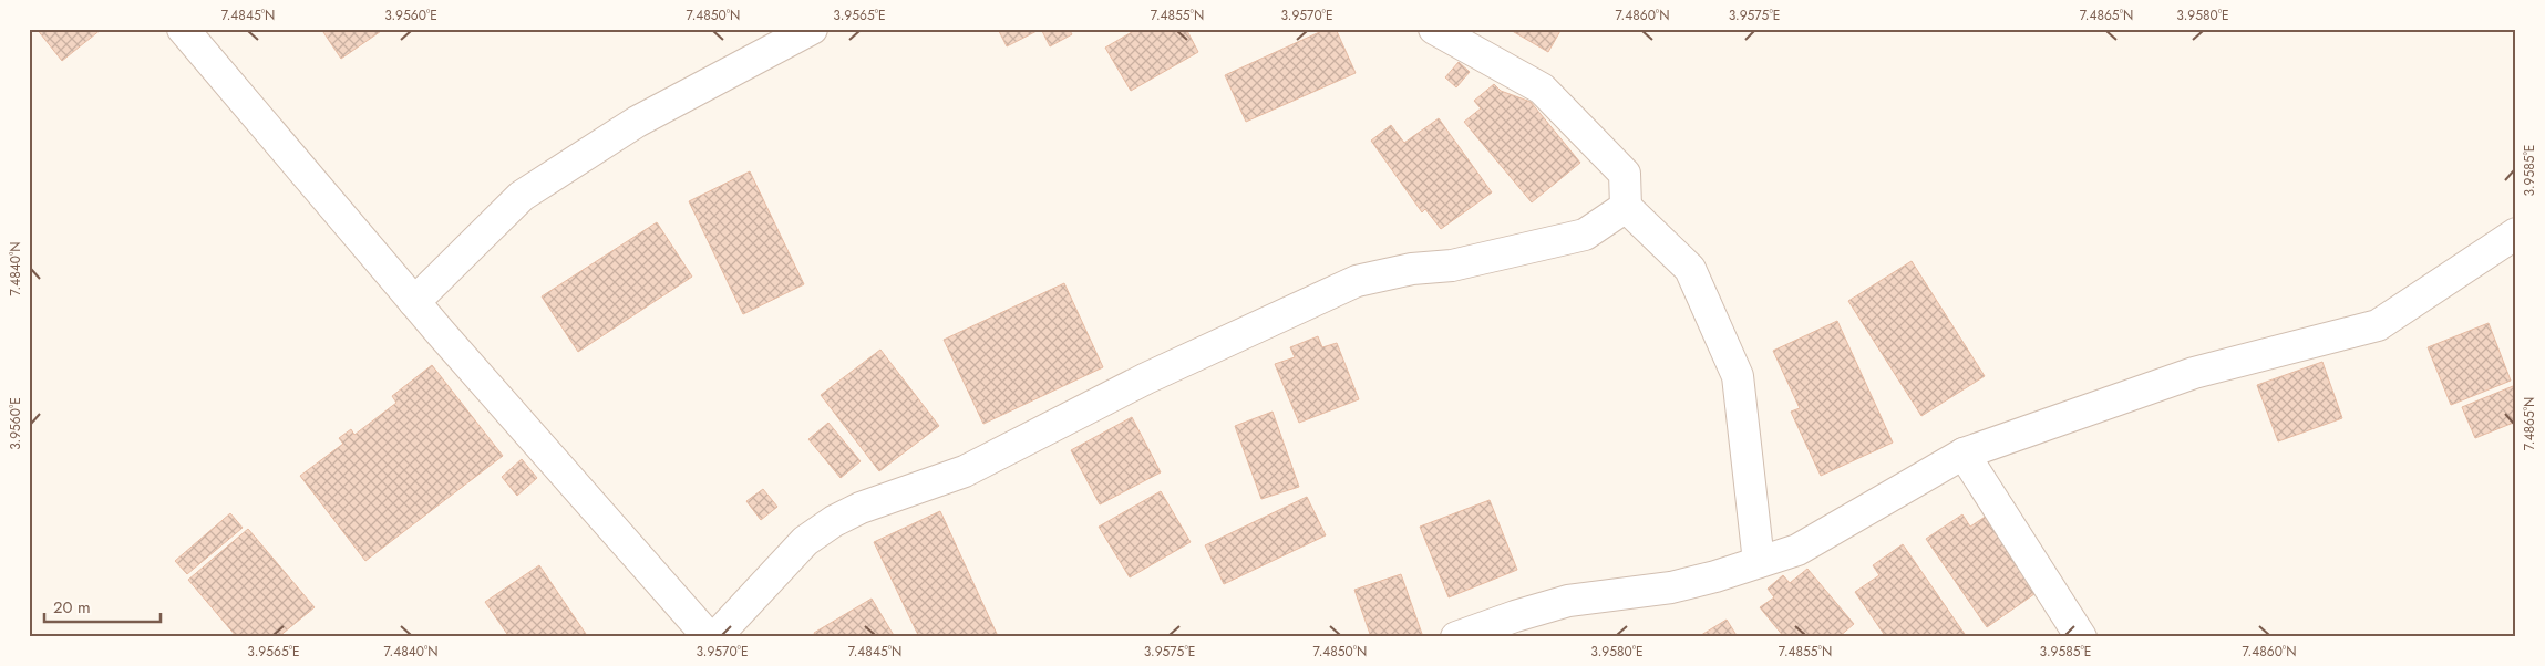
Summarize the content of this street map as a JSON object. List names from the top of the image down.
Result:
{
  "scale_bar": "20 m",
  "coordinates": [
    "7.4845°N",
    "3.9560°E",
    "7.4850°N",
    "3.9565°E",
    "7.4855°N",
    "3.9570°E",
    "7.4860°N",
    "3.9575°E",
    "7.4865°N",
    "3.9580°E",
    "3.9585°E",
    "7.4840°N"
  ]
}
